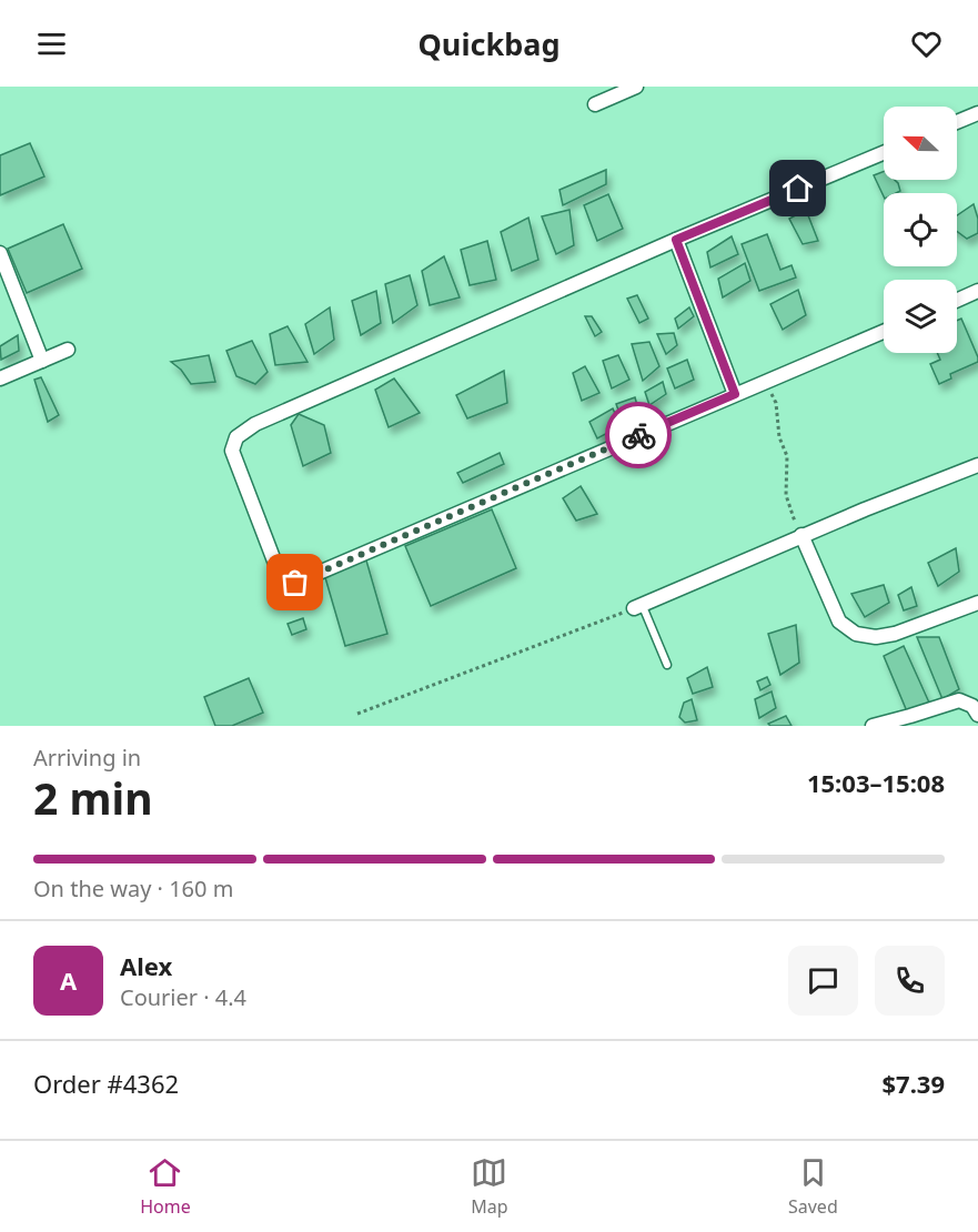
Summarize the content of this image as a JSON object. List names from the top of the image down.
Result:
{
  "north": "left",
  "page": {
    "header": "Quickbag",
    "heading": ["2 min", "Arriving in", "15:03–15:08"],
    "panel": [
      "Alex",
      "Courier · 4.4",
      "Order #4362",
      "$7.39"
    ],
    "bar": "On the way · 160 m",
    "round": "A",
    "tabs": ["Home", "Map", "Saved"]
  }
}
